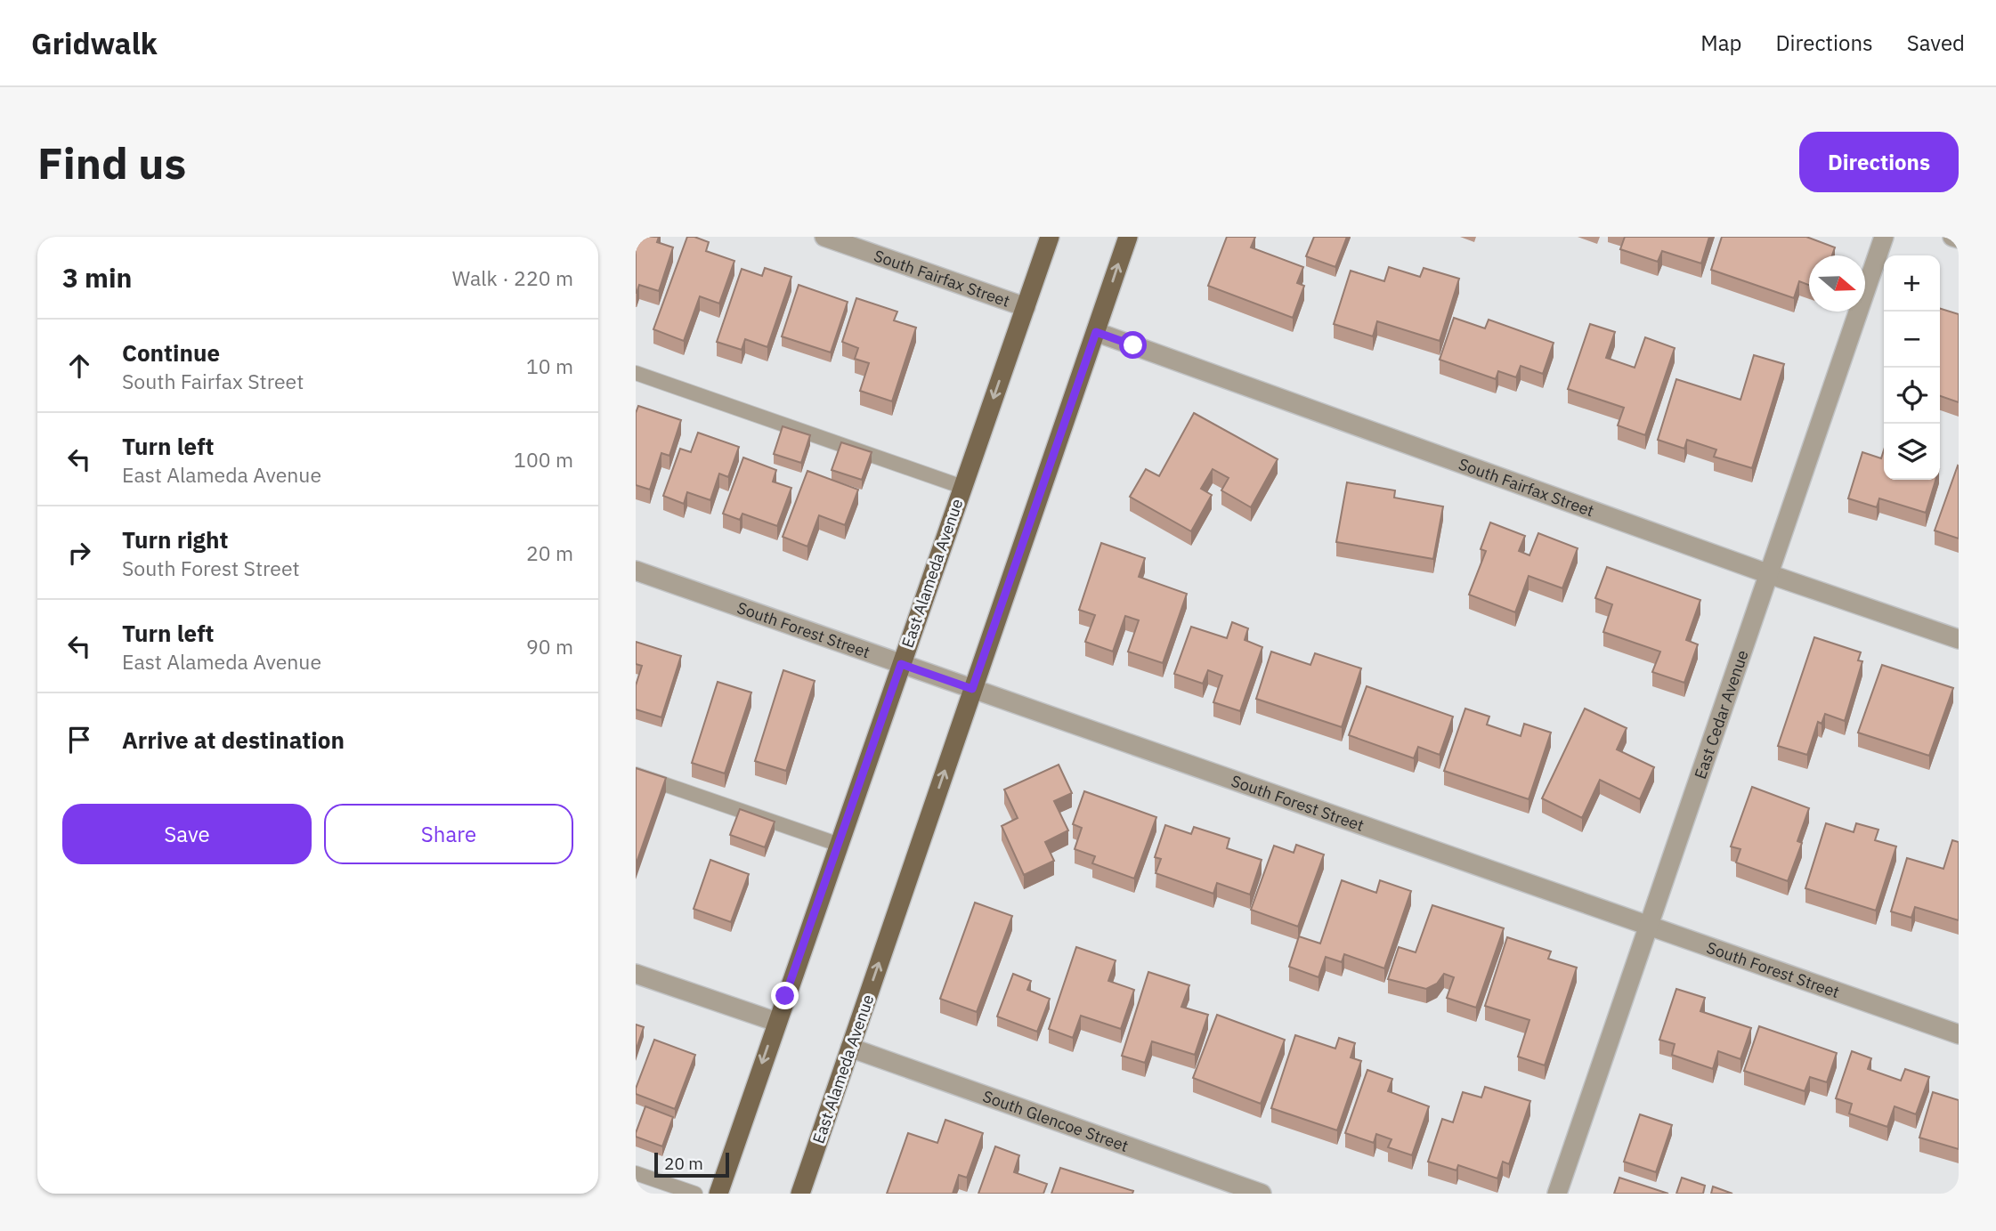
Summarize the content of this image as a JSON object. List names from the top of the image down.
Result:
{
  "streets": {
    "main road": ["East Alameda Avenue"],
    "street": [
      "South Fairfax Street",
      "South Forest Street",
      "East Cedar Avenue",
      "South Glencoe Street"
    ]
  },
  "crossings": [
    ["South Fairfax Street", "East Alameda Avenue"],
    ["South Fairfax Street", "East Cedar Avenue"],
    ["East Alameda Avenue", "South Forest Street"],
    ["East Alameda Avenue", "South Glencoe Street"],
    ["South Forest Street", "East Cedar Avenue"]
  ],
  "scale_bar": "20 m",
  "north": "right",
  "page": {
    "header": "Gridwalk",
    "nav": ["Map", "Directions", "Saved"],
    "buttons": [
      "Directions",
      ["Save", "Share"]
    ],
    "title": "Find us",
    "heading": ["3 min", "Walk · 220 m"],
    "map_buttons": ["+", "−"],
    "list": [
      ["Continue", "South Fairfax Street", "10 m"],
      ["Turn left", "East Alameda Avenue", "100 m"],
      ["Turn right", "South Forest Street", "20 m"],
      ["Turn left", "East Alameda Avenue", "90 m"],
      "Arrive at destination"
    ],
    "scale": "20 m"
  }
}
